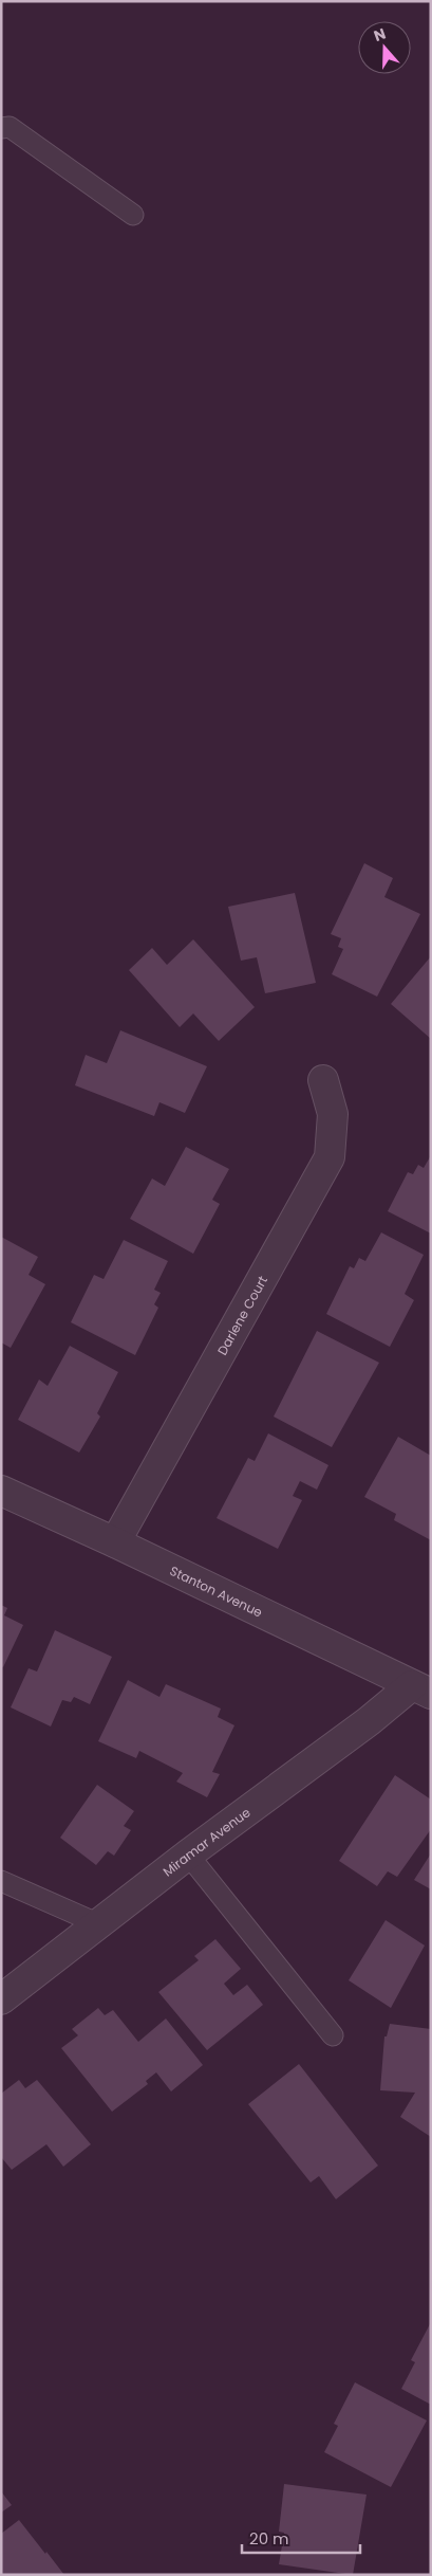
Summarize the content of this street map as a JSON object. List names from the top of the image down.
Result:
{
  "streets": {
    "street": ["Darlene Court", "Stanton Avenue", "Miramar Avenue"]
  },
  "crossings": [
    ["Darlene Court", "Stanton Avenue"],
    ["Stanton Avenue", "Miramar Avenue"]
  ],
  "scale_bar": "20 m",
  "north": "top"
}
